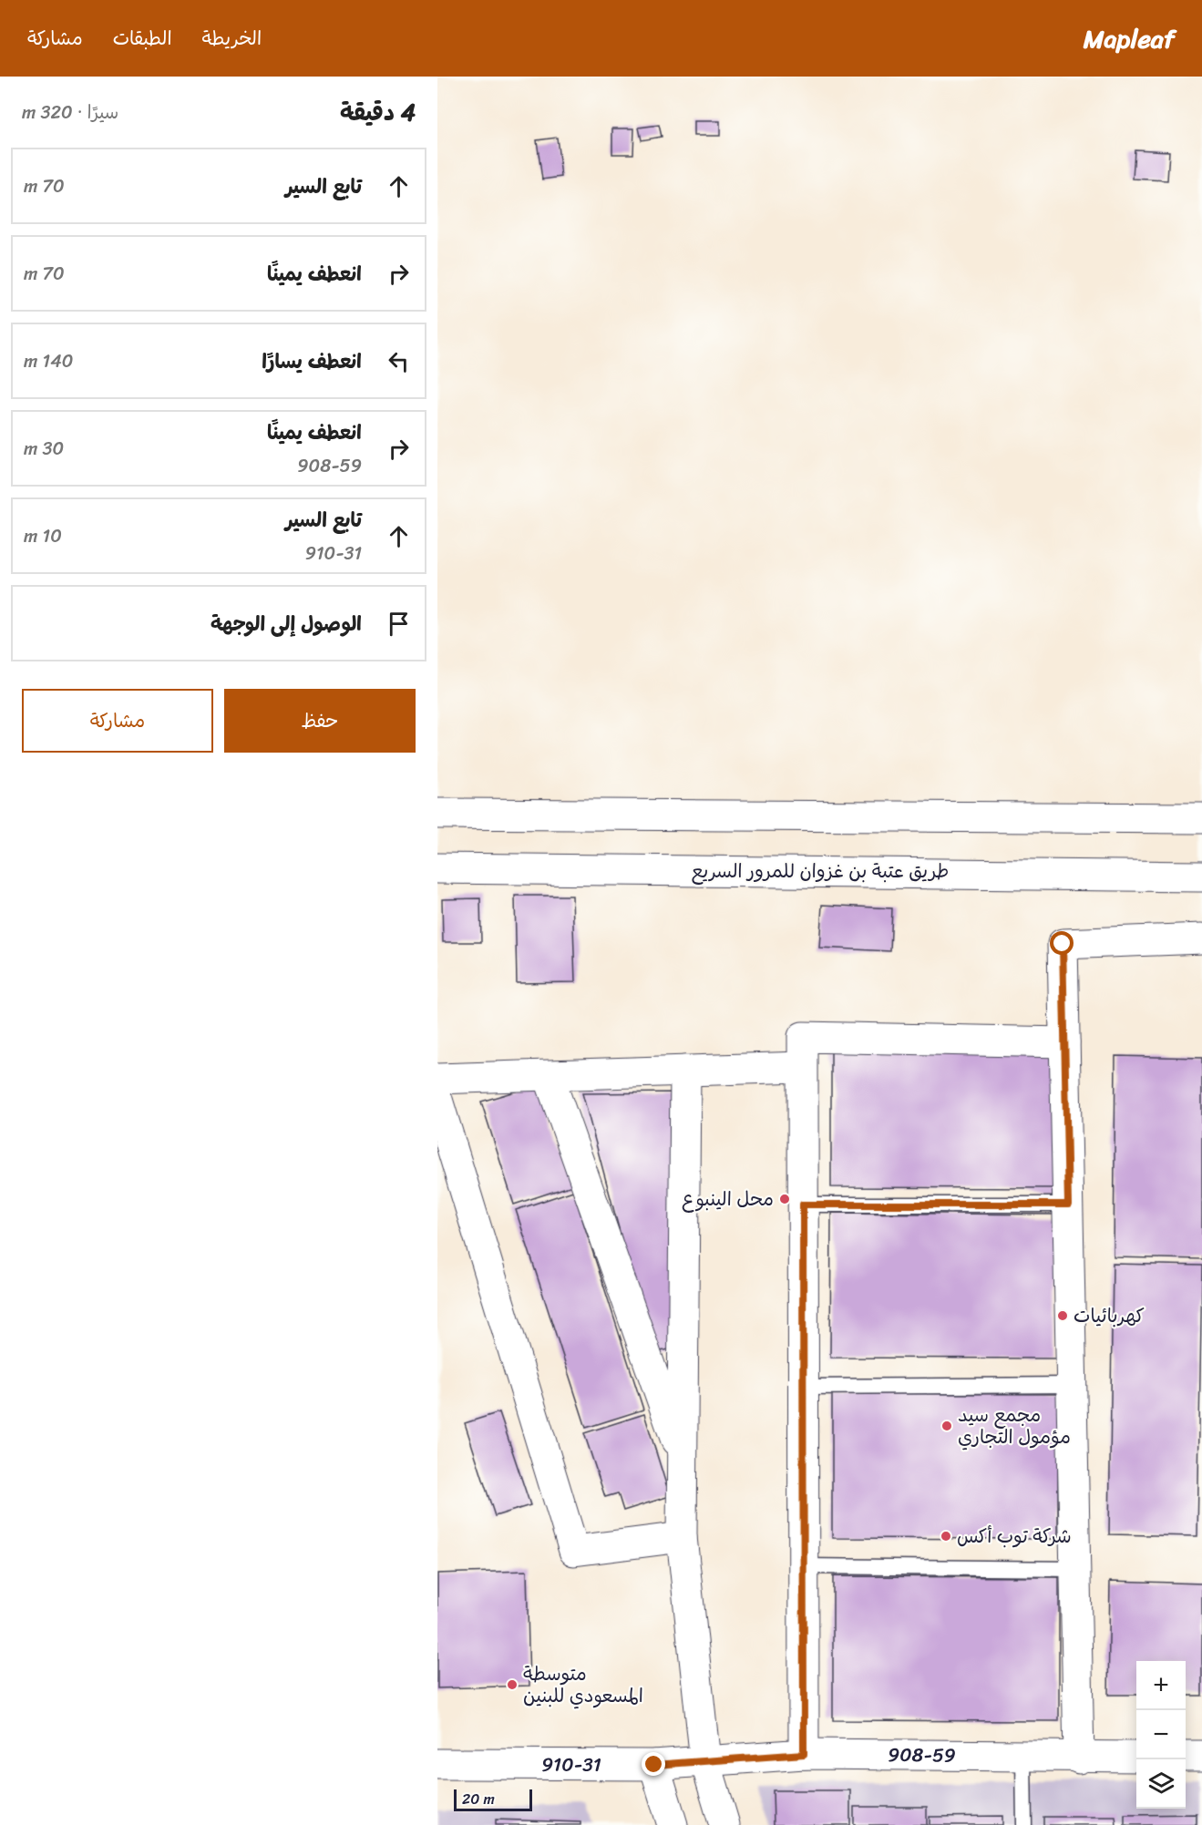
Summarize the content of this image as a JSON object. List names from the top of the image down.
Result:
{
  "streets": {
    "main road": ["طريق عتبة بن غزوان للمرور السريع", "908-59", "910-31"]
  },
  "crossings": [
    ["908-59", "910-31"]
  ],
  "places": [
    "محل الينبوع",
    "كهربائيات",
    "مجمع سيد مؤمول التجاري",
    "شركة توب أكس",
    "متوسطة المسعودي للبنين"
  ],
  "scale_bar": "20 m",
  "page": {
    "header": "Mapleaf",
    "nav": ["الخريطة", "الطبقات", "مشاركة"],
    "heading": ["4 دقيقة", "سيرًا · 320 m"],
    "list": [
      ["تابع السير", "70 m"],
      ["انعطف يمينًا", "70 m"],
      ["انعطف يسارًا", "140 m"],
      ["انعطف يمينًا", "908-59", "30 m"],
      ["تابع السير", "910-31", "10 m"],
      "الوصول إلى الوجهة"
    ],
    "buttons": ["حفظ", "مشاركة"],
    "map_buttons": ["+", "−"],
    "scale": "20 m"
  }
}
